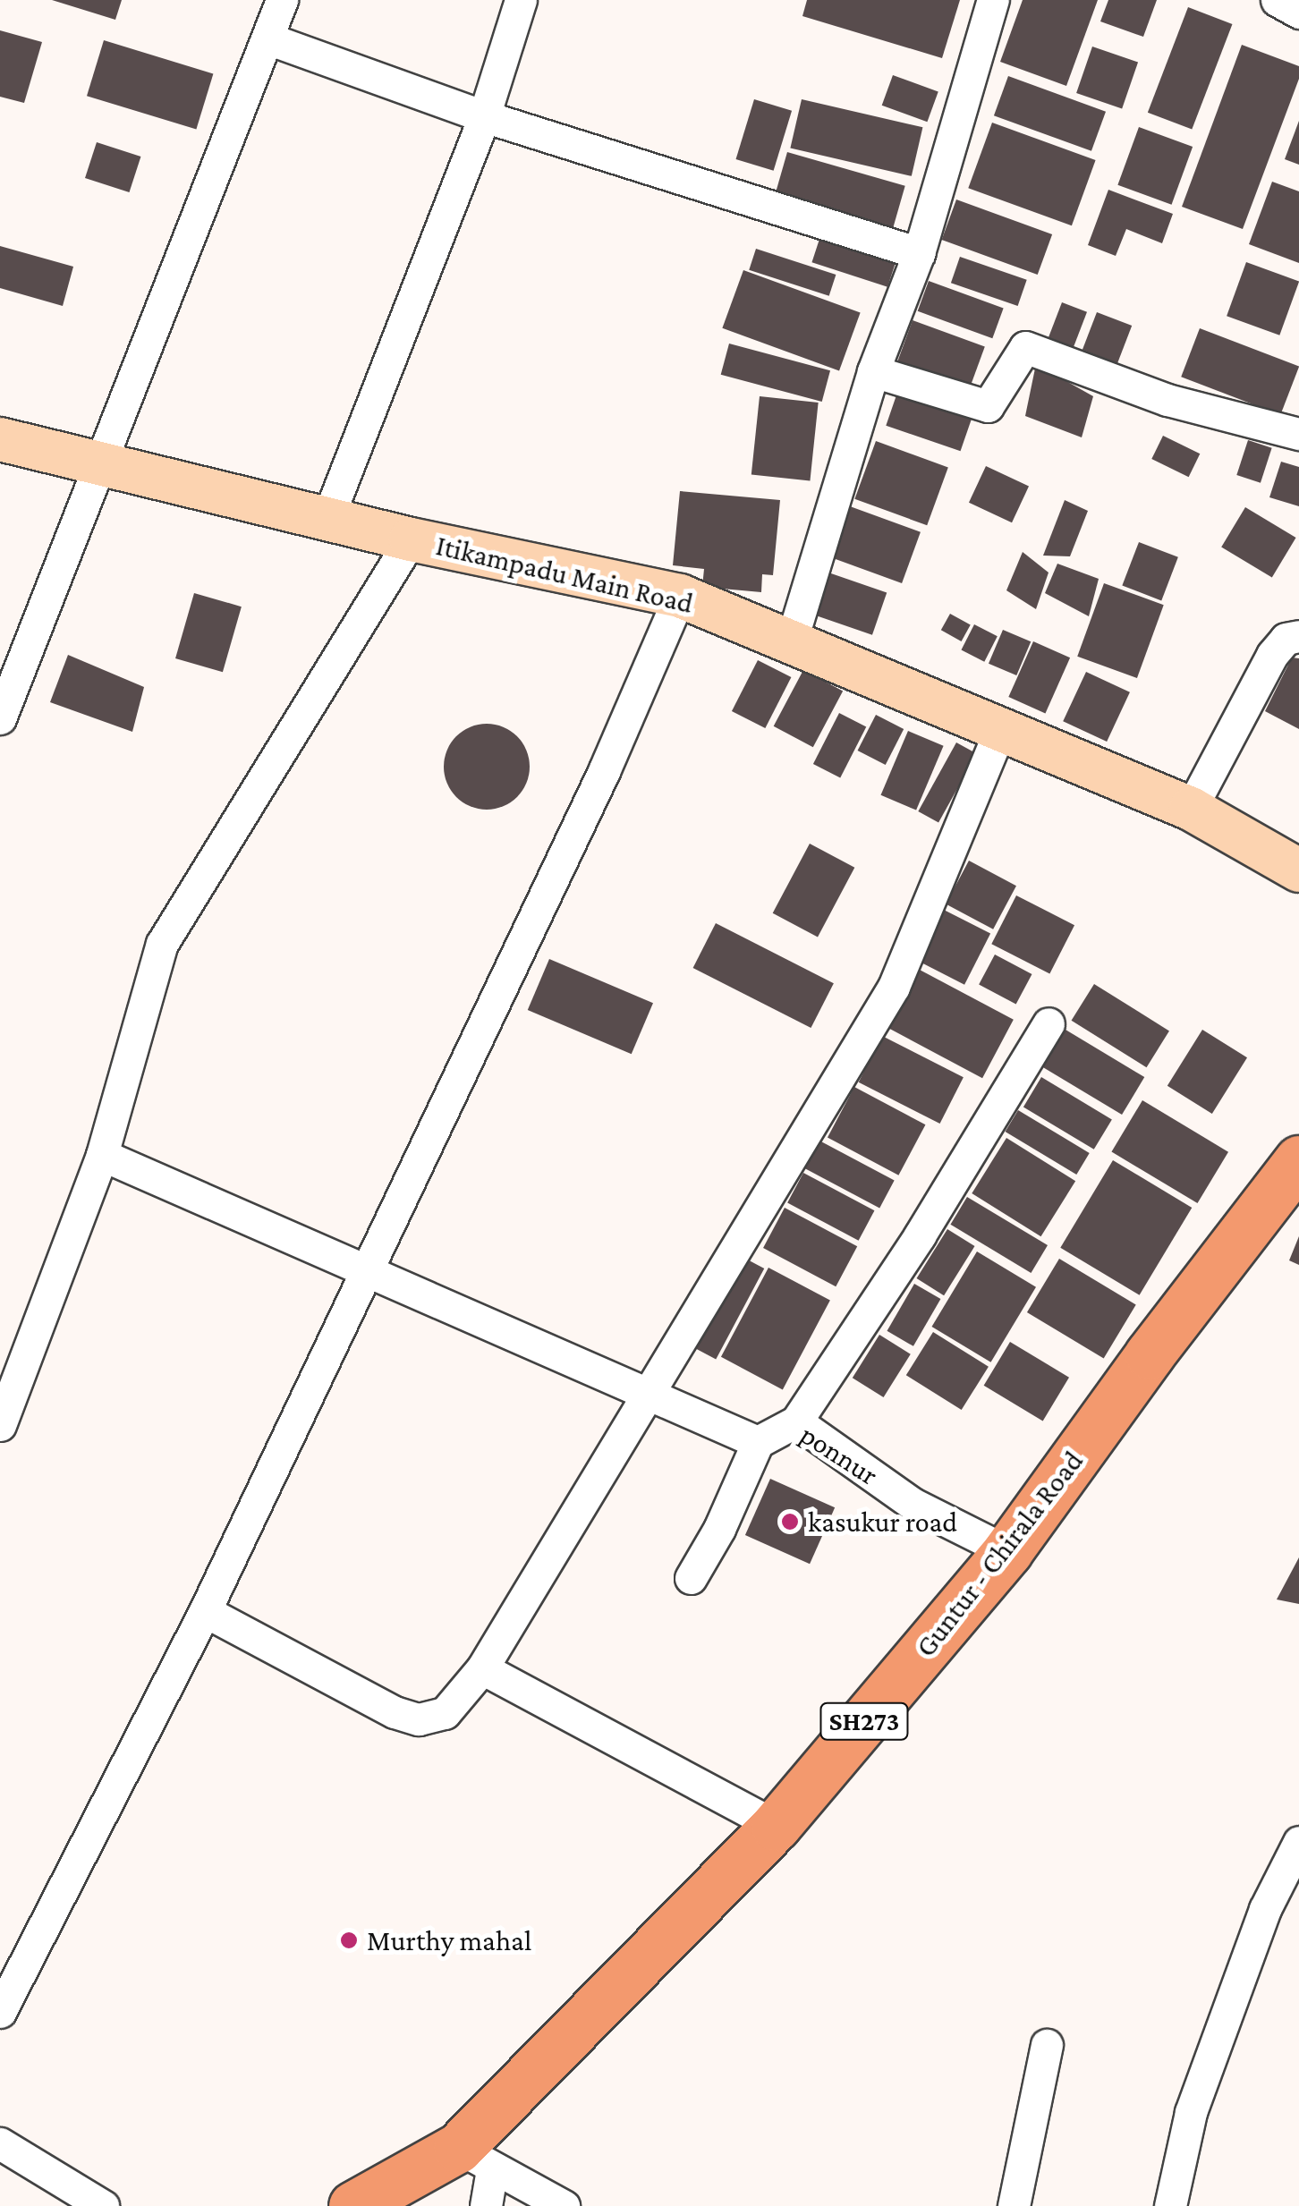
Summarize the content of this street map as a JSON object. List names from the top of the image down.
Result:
{
  "streets": {
    "main road": ["Guntur - Chirala Road", "SH273"],
    "street": ["Itikampadu Main Road", "ponnur"]
  },
  "crossings": [
    ["ponnur", "Guntur - Chirala Road"]
  ],
  "places": ["kasukur road", "Murthy mahal"]
}
